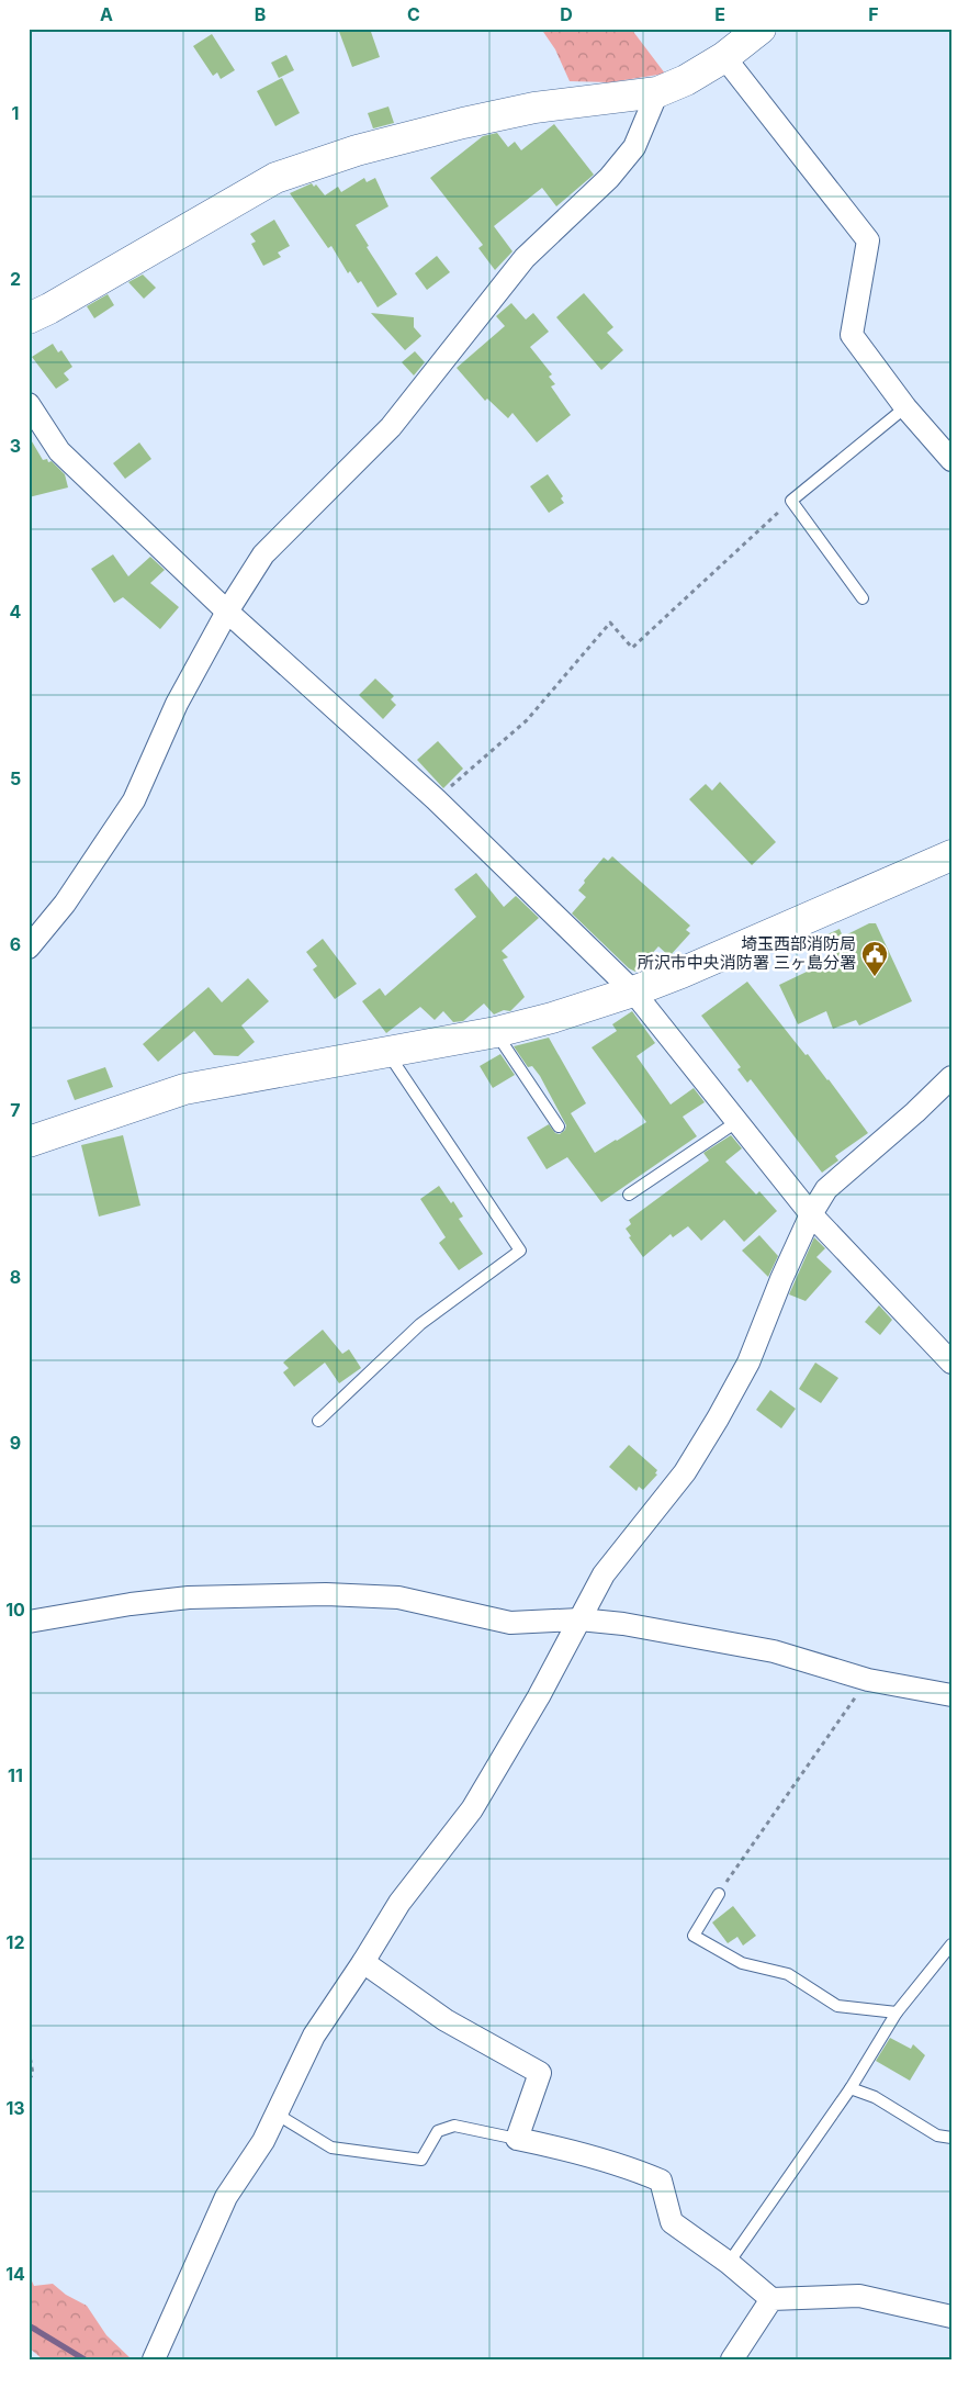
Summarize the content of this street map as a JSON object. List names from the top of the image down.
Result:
{
  "places": {
    "public building": ["埼玉西部消防局 所沢市中央消防署 三ヶ島分署"]
  },
  "grid": {
    "columns": [
      "A",
      "B",
      "C",
      "D",
      "E",
      "F"
    ],
    "rows": [
      "1",
      "2",
      "3",
      "4",
      "5",
      "6",
      "7",
      "8",
      "9",
      "10",
      "11",
      "12",
      "13",
      "14"
    ]
  }
}
